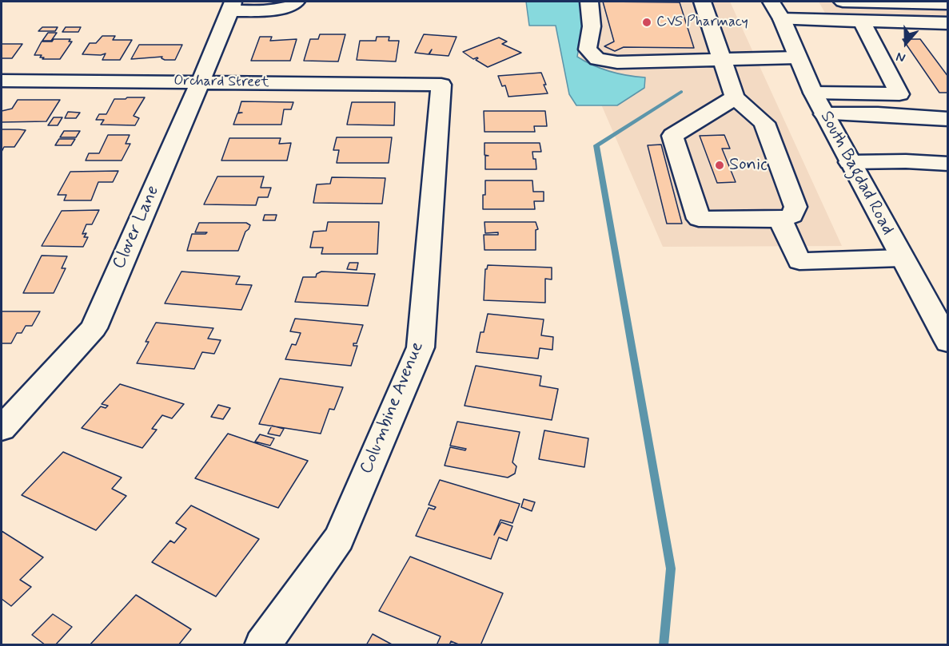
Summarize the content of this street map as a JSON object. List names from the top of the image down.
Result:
{
  "streets": {
    "street": [
      "Orchard Street",
      "South Bagdad Road",
      "Clover Lane",
      "Columbine Avenue"
    ]
  },
  "crossings": [
    ["Orchard Street", "Clover Lane"],
    ["Orchard Street", "Columbine Avenue"]
  ],
  "places": ["CVS Pharmacy", "Sonic"],
  "north": "bottom"
}
